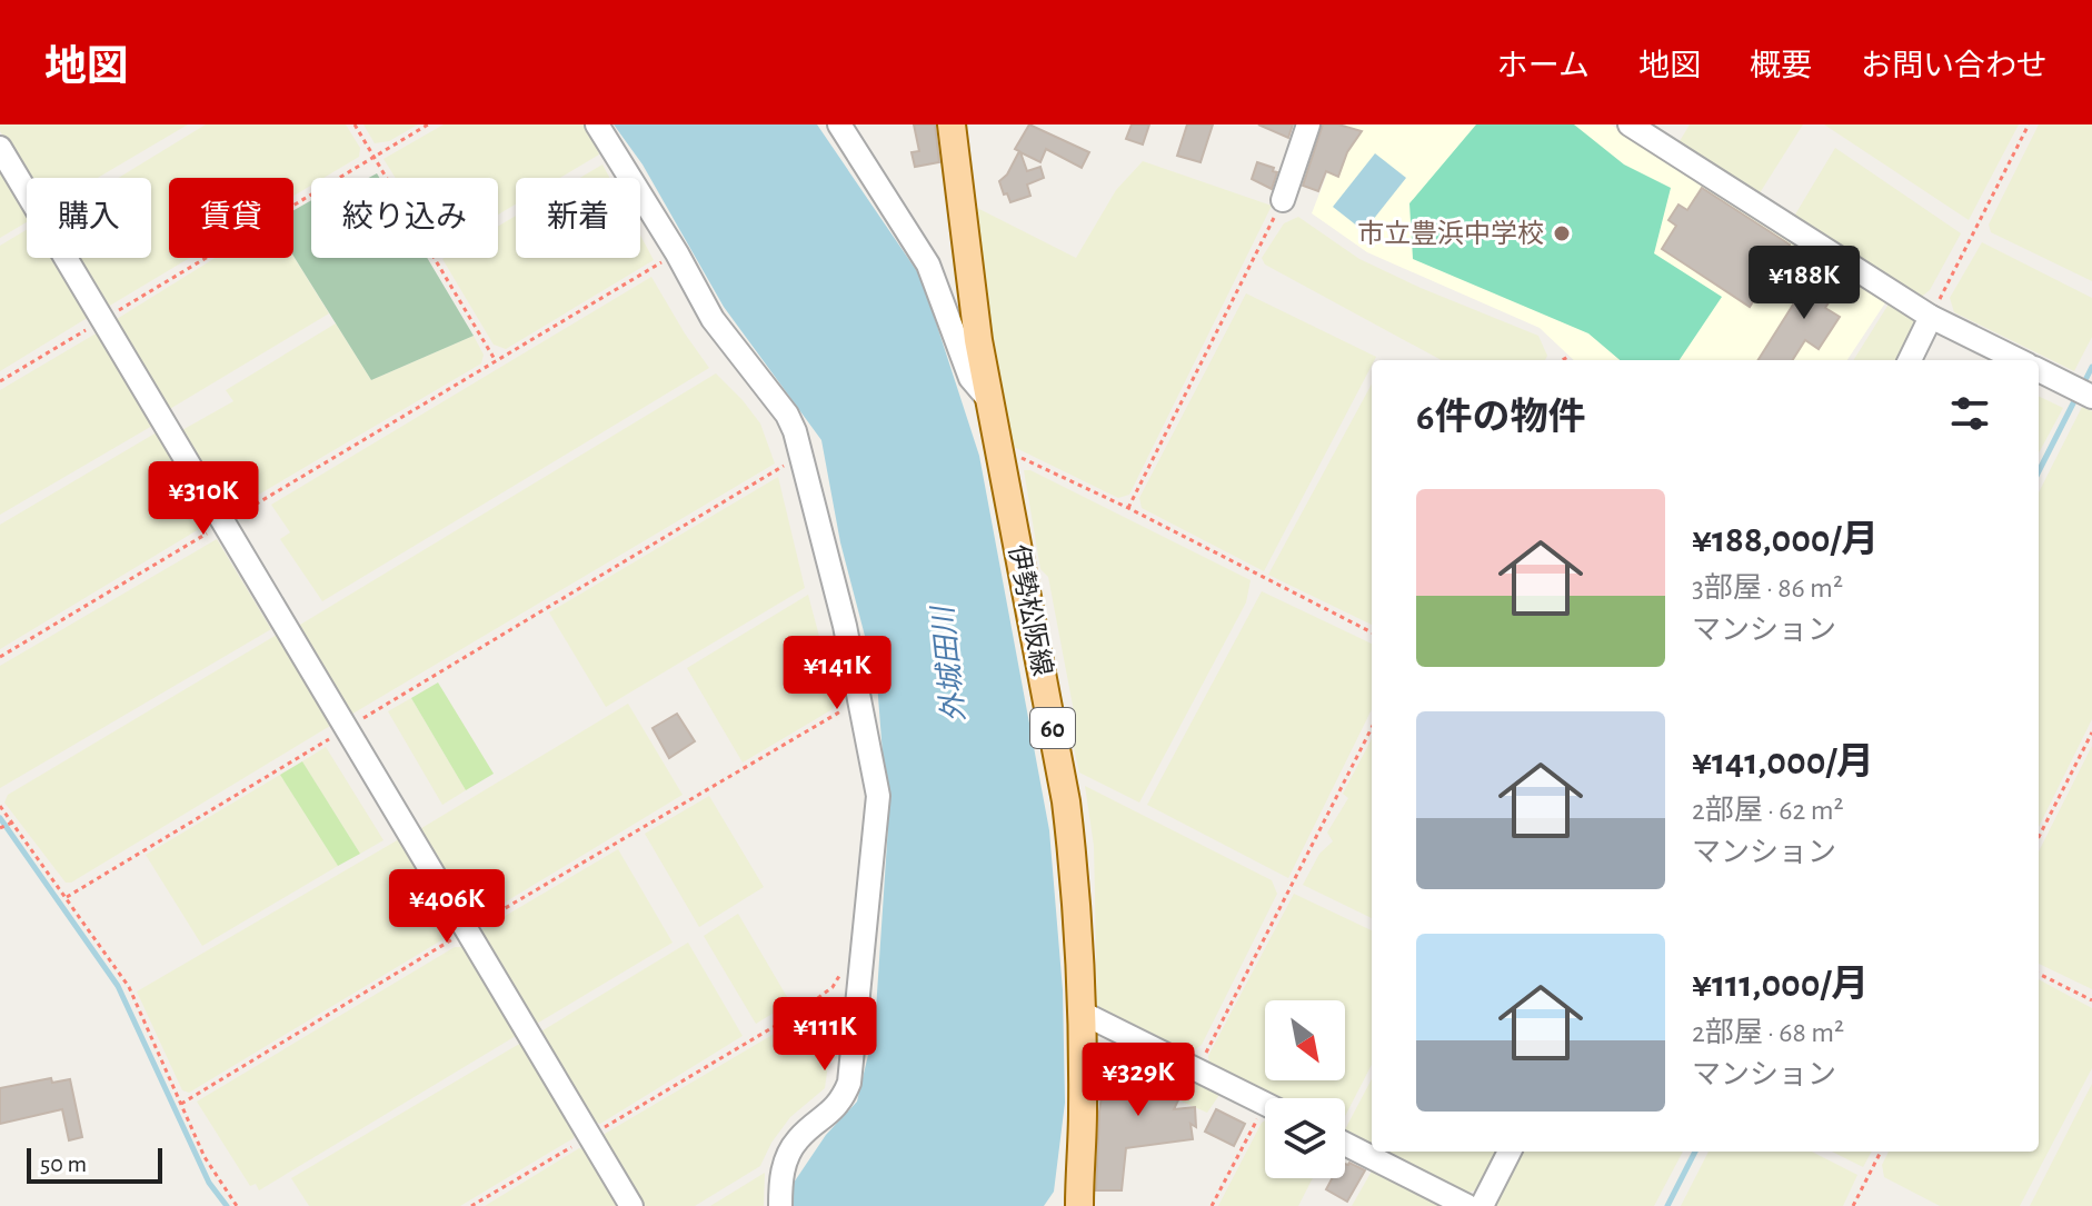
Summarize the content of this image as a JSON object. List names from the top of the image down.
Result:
{
  "streets": {
    "main road": ["伊勢松阪線", "60"]
  },
  "water": ["外城田川"],
  "places": ["市立豊浜中学校"],
  "scale_bar": "50 m",
  "north": "bottom right",
  "page": {
    "header": "地図",
    "nav": [
      "ホーム",
      "地図",
      "概要",
      "お問い合わせ"
    ],
    "chip": [
      "購入",
      "賃貸",
      "絞り込み",
      "新着"
    ],
    "price": [
      "¥188K",
      "¥310K",
      "¥141K",
      "¥406K",
      "¥111K",
      "¥329K"
    ],
    "heading": "6件の物件",
    "list": [
      {
        "name": "¥188,000/月",
        "note": "3部屋 · 86 m² · マンション"
      },
      {
        "name": "¥141,000/月",
        "note": "2部屋 · 62 m² · マンション"
      },
      {
        "name": "¥111,000/月",
        "note": "2部屋 · 68 m² · マンション"
      }
    ],
    "scale": "50 m"
  }
}
